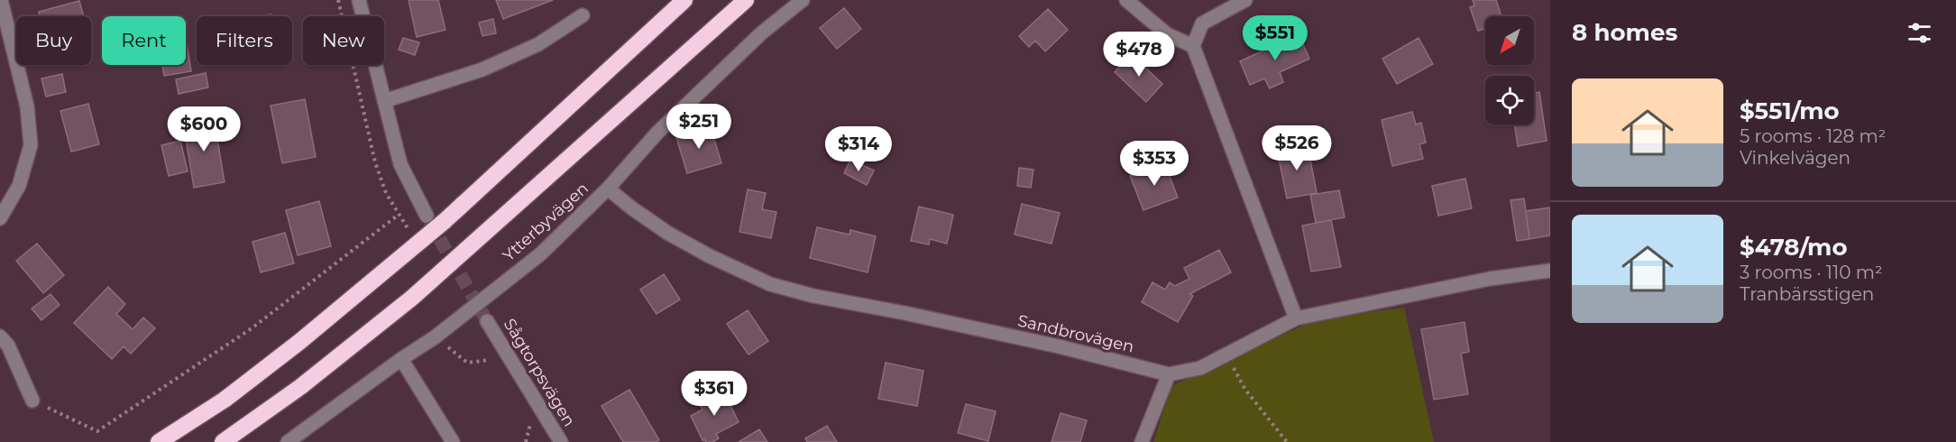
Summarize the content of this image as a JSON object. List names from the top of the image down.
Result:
{
  "streets": {
    "street": ["Ytterbyvägen", "Sandbrovägen", "Sågtorpsvägen"]
  },
  "crossings": [
    ["Ytterbyvägen", "Sandbrovägen"]
  ],
  "north": "bottom left",
  "page": {
    "heading": "8 homes",
    "price": [
      "$551",
      "$478",
      "$251",
      "$600",
      "$526",
      "$314",
      "$353",
      "$361"
    ],
    "chip": [
      "Buy",
      "Rent",
      "Filters",
      "New"
    ],
    "list": [
      {
        "name": "$551/mo",
        "note": "5 rooms · 128 m² · Vinkelvägen"
      },
      {
        "name": "$478/mo",
        "note": "3 rooms · 110 m² · Tranbärsstigen"
      }
    ]
  }
}
